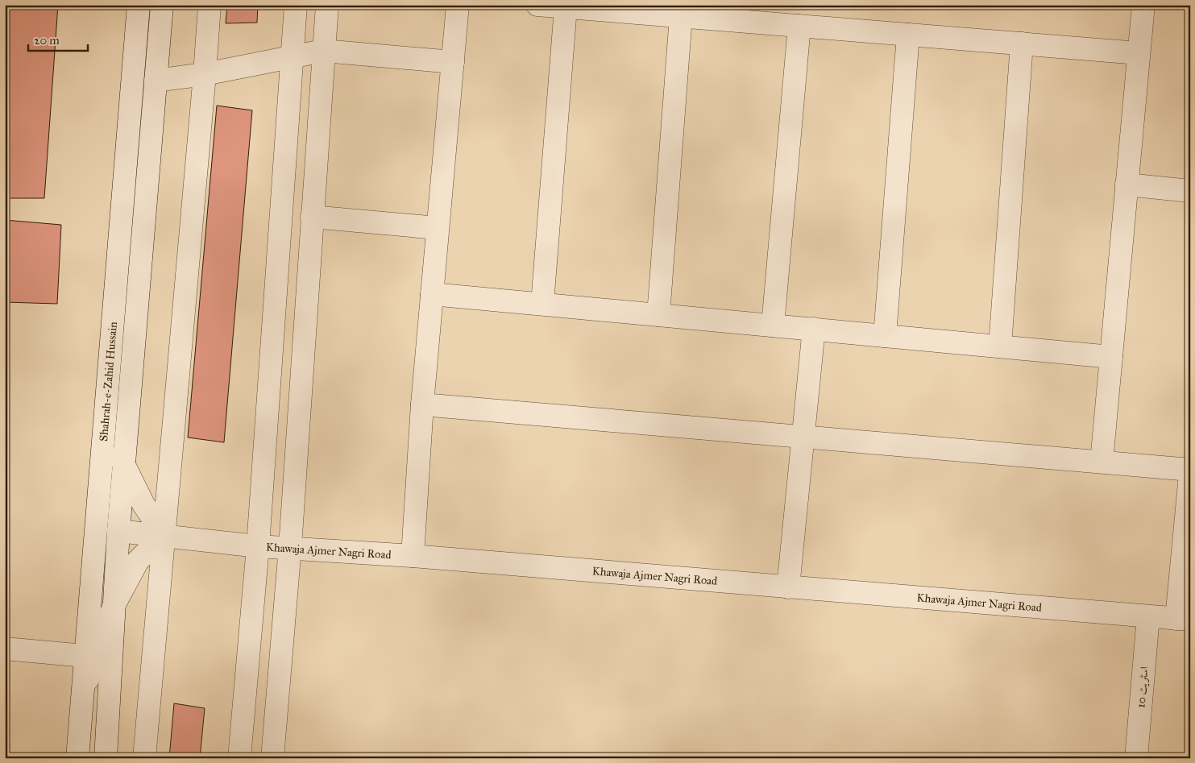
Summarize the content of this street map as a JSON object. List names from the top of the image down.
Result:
{
  "streets": {
    "street": ["Shahrah-e-Zahid Hussain", "Khawaja Ajmer Nagri Road", "اسٹریٹ 10"]
  },
  "crossings": [
    ["Shahrah-e-Zahid Hussain", "Khawaja Ajmer Nagri Road"],
    ["Khawaja Ajmer Nagri Road", "اسٹریٹ 10"]
  ],
  "scale_bar": "20 m"
}
